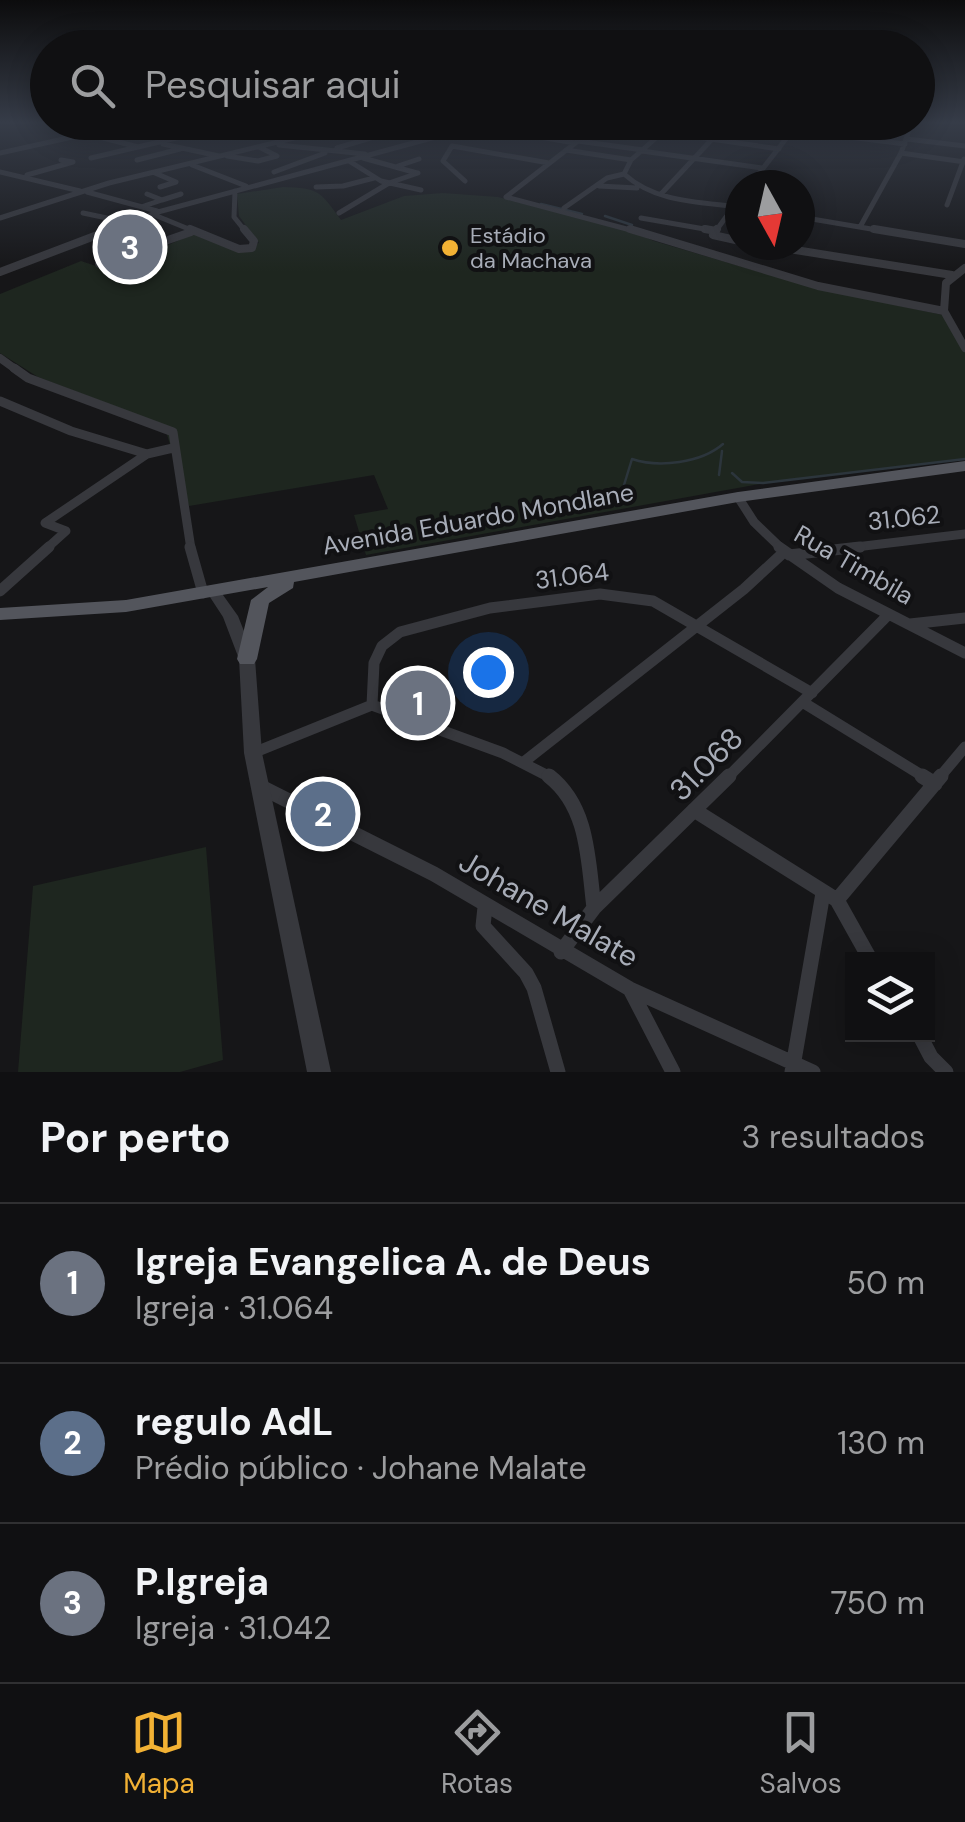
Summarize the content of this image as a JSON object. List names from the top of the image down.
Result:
{
  "streets": {
    "main road": ["Avenida Eduardo Mondlane"],
    "street": [
      "31.062",
      "Rua Timbila",
      "31.064",
      "31.068",
      "Johane Malate"
    ]
  },
  "crossings": [
    ["31.062", "Rua Timbila"],
    ["Avenida Eduardo Mondlane", "Rua Timbila"],
    ["Rua Timbila", "31.068"],
    ["31.064", "31.068"],
    ["31.068", "Johane Malate"]
  ],
  "places": ["Estádio da Machava"],
  "north": "bottom",
  "page": {
    "search": "Pesquisar aqui",
    "pins": ["3", "1", "2"],
    "heading": ["Por perto", "3 resultados"],
    "list": [
      {
        "mark": "1",
        "name": "Igreja Evangelica A. de Deus",
        "note": "Igreja · 31.064",
        "value": "50 m"
      },
      {
        "mark": "2",
        "name": "regulo AdL",
        "note": "Prédio público · Johane Malate",
        "value": "130 m"
      },
      {
        "mark": "3",
        "name": "P.Igreja",
        "note": "Igreja · 31.042",
        "value": "750 m"
      }
    ],
    "nav": ["Mapa", "Rotas", "Salvos"]
  }
}
